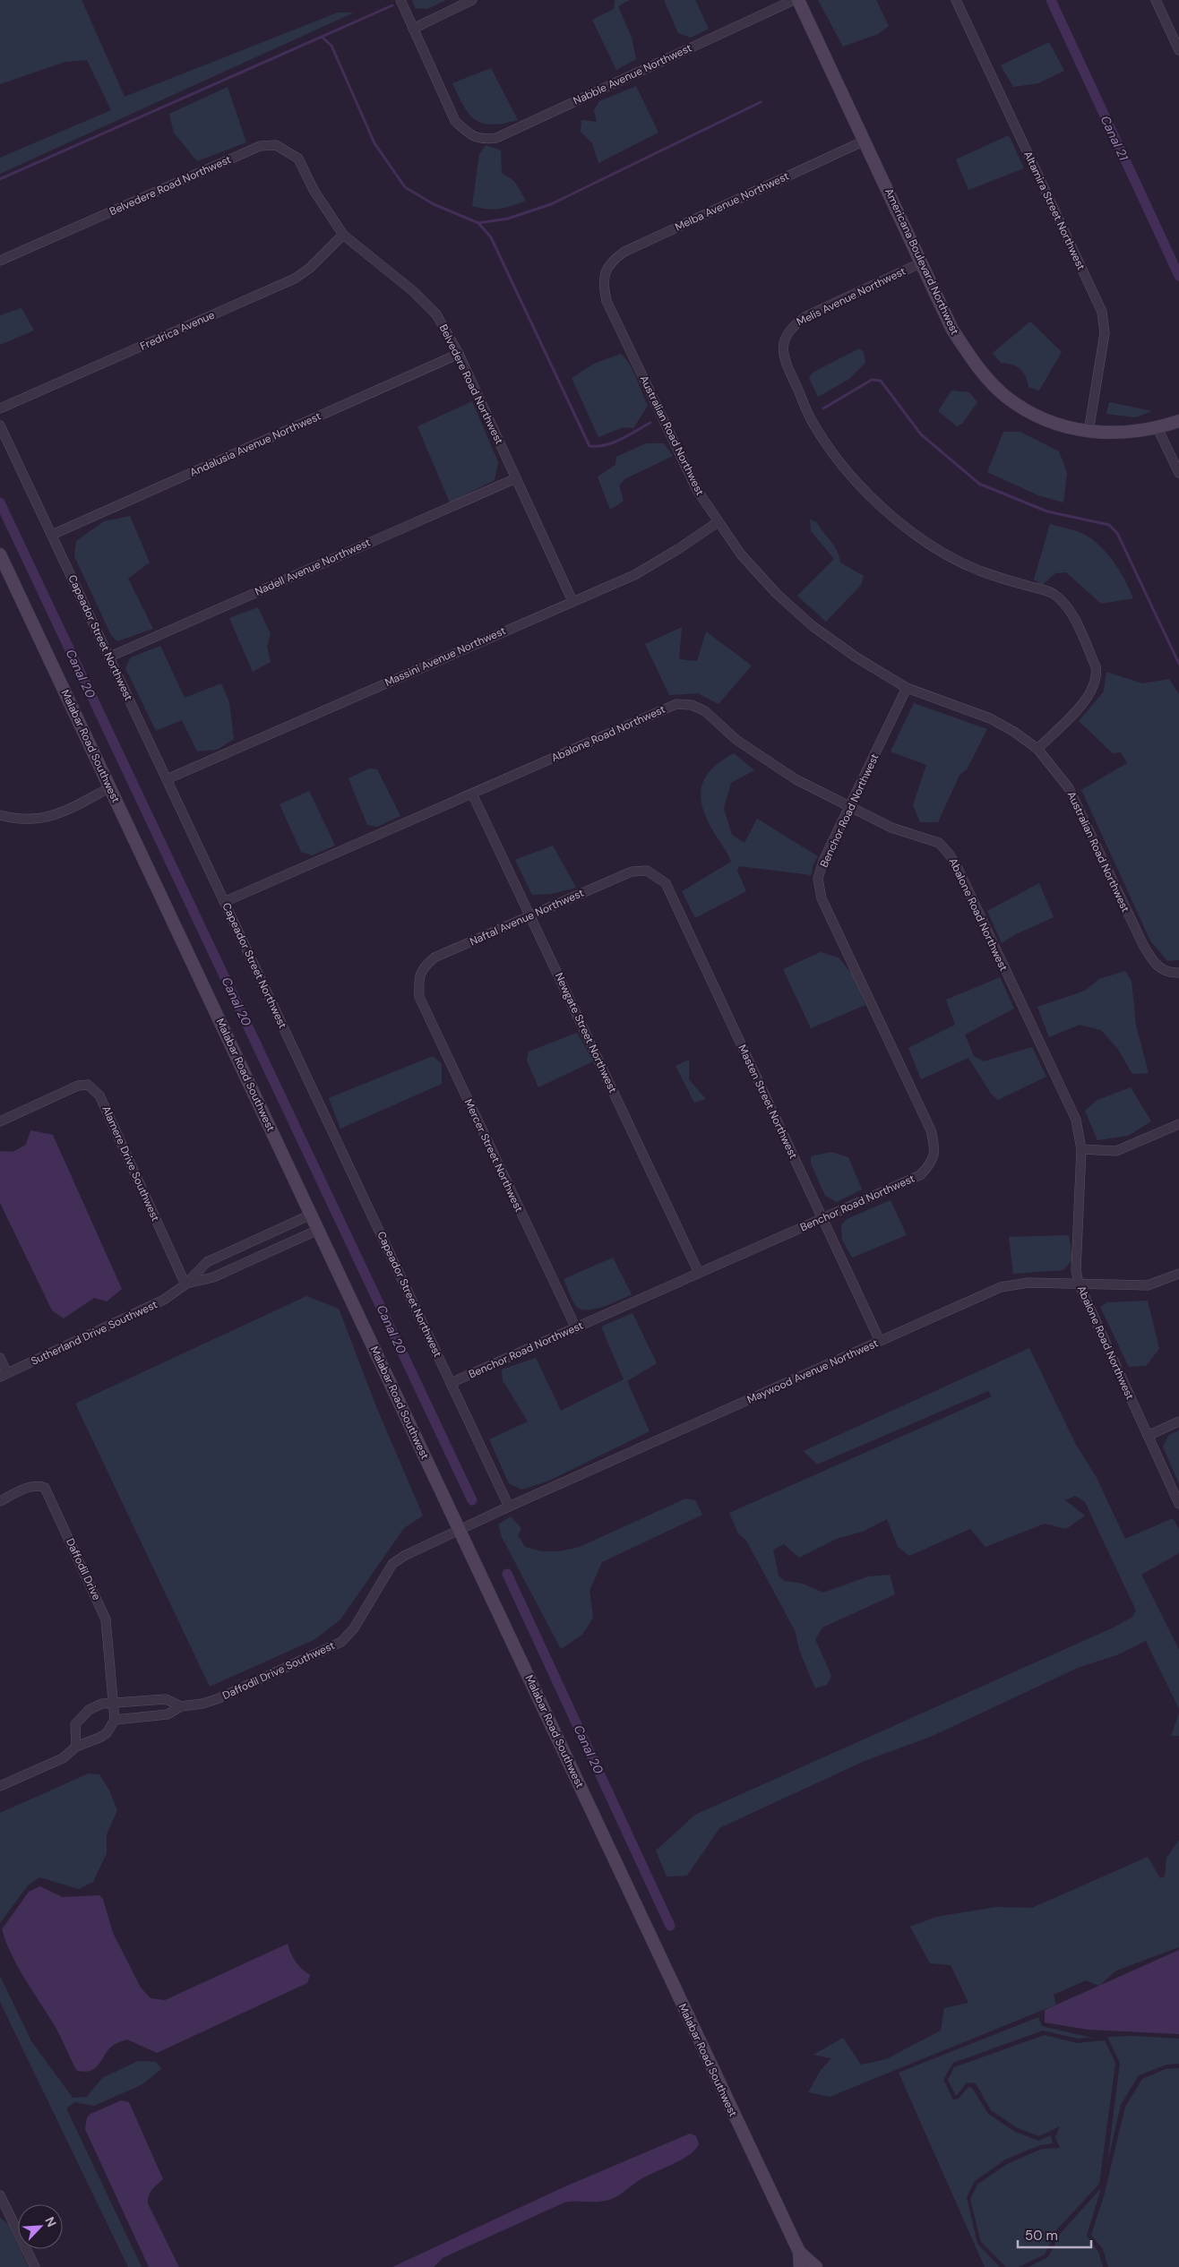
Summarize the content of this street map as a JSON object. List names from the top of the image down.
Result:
{
  "streets": {
    "main road": ["Americana Boulevard Northwest", "Malabar Road Southwest"],
    "street": [
      "Nabble Avenue Northwest",
      "Belvedere Road Northwest",
      "Melba Avenue Northwest",
      "Altamira Street Northwest",
      "Melis Avenue Northwest",
      "Fredrica Avenue",
      "Australian Road Northwest",
      "Andalusia Avenue Northwest",
      "Nadell Avenue Northwest",
      "Capeador Street Northwest",
      "Massini Avenue Northwest",
      "Abalone Road Northwest",
      "Benchor Road Northwest",
      "Naftal Avenue Northwest",
      "Newgate Street Northwest",
      "Masten Street Northwest",
      "Mercer Street Northwest",
      "Alamere Drive Southwest",
      "Sutherland Drive Southwest",
      "Maywood Avenue Northwest",
      "Daffodil Drive",
      "Daffodil Drive Southwest"
    ]
  },
  "crossings": [
    ["Belvedere Road Northwest", "Fredrica Avenue"],
    ["Belvedere Road Northwest", "Andalusia Avenue Northwest"],
    ["Belvedere Road Northwest", "Nadell Avenue Northwest"],
    ["Belvedere Road Northwest", "Massini Avenue Northwest"],
    ["Melba Avenue Northwest", "Americana Boulevard Northwest"],
    ["Melba Avenue Northwest", "Australian Road Northwest"],
    ["Altamira Street Northwest", "Americana Boulevard Northwest"],
    ["Americana Boulevard Northwest", "Melis Avenue Northwest"],
    ["Melis Avenue Northwest", "Australian Road Northwest"],
    ["Australian Road Northwest", "Massini Avenue Northwest"],
    ["Australian Road Northwest", "Benchor Road Northwest"],
    ["Andalusia Avenue Northwest", "Capeador Street Northwest"],
    ["Nadell Avenue Northwest", "Capeador Street Northwest"],
    ["Capeador Street Northwest", "Massini Avenue Northwest"],
    ["Capeador Street Northwest", "Abalone Road Northwest"],
    ["Capeador Street Northwest", "Benchor Road Northwest"],
    ["Capeador Street Northwest", "Maywood Avenue Northwest"],
    ["Abalone Road Northwest", "Benchor Road Northwest"],
    ["Abalone Road Northwest", "Newgate Street Northwest"],
    ["Abalone Road Northwest", "Maywood Avenue Northwest"],
    ["Malabar Road Southwest", "Sutherland Drive Southwest"],
    ["Malabar Road Southwest", "Maywood Avenue Northwest"],
    ["Malabar Road Southwest", "Daffodil Drive Southwest"],
    ["Benchor Road Northwest", "Newgate Street Northwest"],
    ["Benchor Road Northwest", "Masten Street Northwest"],
    ["Benchor Road Northwest", "Mercer Street Northwest"],
    ["Naftal Avenue Northwest", "Newgate Street Northwest"],
    ["Naftal Avenue Northwest", "Masten Street Northwest"],
    ["Naftal Avenue Northwest", "Mercer Street Northwest"],
    ["Masten Street Northwest", "Maywood Avenue Northwest"],
    ["Alamere Drive Southwest", "Sutherland Drive Southwest"],
    ["Maywood Avenue Northwest", "Daffodil Drive Southwest"],
    ["Daffodil Drive", "Daffodil Drive Southwest"]
  ],
  "water": ["Canal 21", "Canal 20"],
  "scale_bar": "50 m",
  "north": "top right"
}
